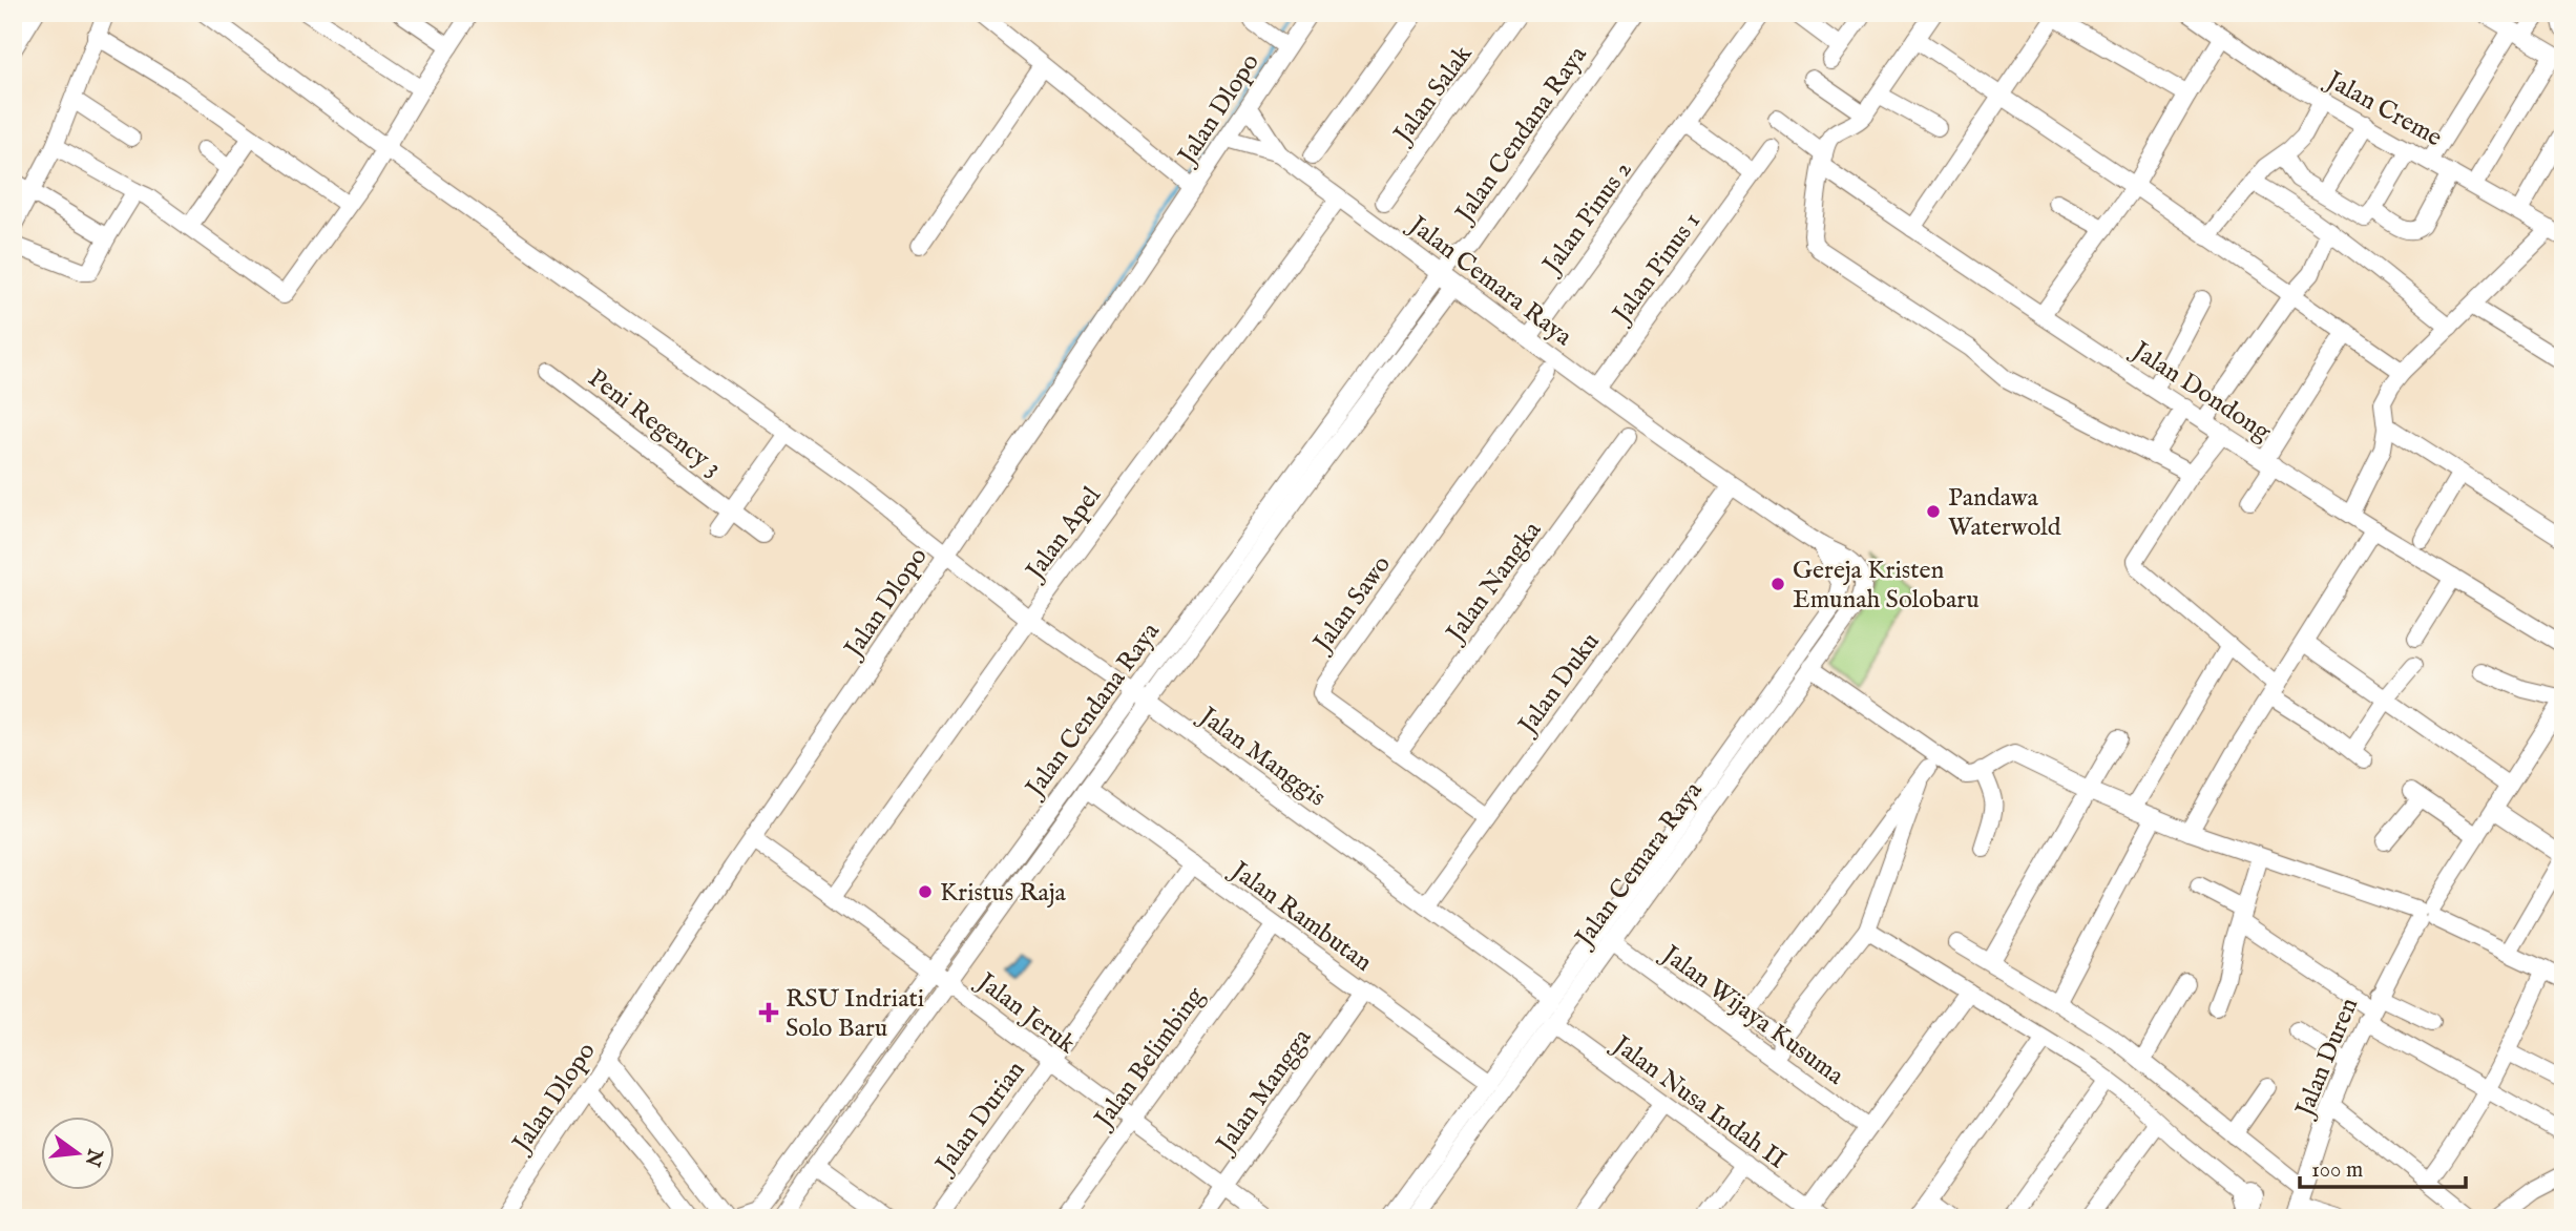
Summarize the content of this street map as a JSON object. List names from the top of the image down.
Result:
{
  "streets": {
    "street": [
      "Jalan Salak",
      "Jalan Dlopo",
      "Jalan Creme",
      "Jalan Cendana Raya",
      "Jalan Pinus 2",
      "Jalan Pinus 1",
      "Jalan Cemara Raya",
      "Jalan Dondong",
      "Peni Regency 3",
      "Jalan Apel",
      "Jalan Nangka",
      "Jalan Sawo",
      "Jalan Duku",
      "Jalan Manggis",
      "Jalan Rambutan",
      "Jalan Jeruk",
      "Jalan Wijaya Kusuma",
      "Jalan Belimbing",
      "Jalan Duren",
      "Jalan Mangga",
      "Jalan Nusa Indah II",
      "Jalan Durian"
    ]
  },
  "crossings": [
    ["Jalan Dlopo", "Jalan Manggis"],
    ["Jalan Cendana Raya", "Jalan Cemara Raya"],
    ["Jalan Cendana Raya", "Jalan Manggis"],
    ["Jalan Cendana Raya", "Jalan Rambutan"],
    ["Jalan Cendana Raya", "Jalan Jeruk"],
    ["Jalan Pinus 2", "Jalan Cemara Raya"],
    ["Jalan Pinus 1", "Jalan Cemara Raya"],
    ["Jalan Cemara Raya", "Jalan Manggis"],
    ["Jalan Cemara Raya", "Jalan Rambutan"],
    ["Jalan Cemara Raya", "Jalan Wijaya Kusuma"],
    ["Jalan Cemara Raya", "Jalan Nusa Indah II"],
    ["Peni Regency 3", "Jalan Manggis"],
    ["Jalan Apel", "Jalan Manggis"],
    ["Jalan Apel", "Jalan Jeruk"],
    ["Jalan Nangka", "Jalan Sawo"],
    ["Jalan Sawo", "Jalan Duku"],
    ["Jalan Duku", "Jalan Manggis"],
    ["Jalan Rambutan", "Jalan Belimbing"],
    ["Jalan Rambutan", "Jalan Mangga"],
    ["Jalan Rambutan", "Jalan Durian"],
    ["Jalan Jeruk", "Jalan Belimbing"],
    ["Jalan Jeruk", "Jalan Mangga"],
    ["Jalan Jeruk", "Jalan Durian"]
  ],
  "places": {
    "other": ["Pandawa Waterwold", "Gereja Kristen Emunah Solobaru", "Kristus Raja"],
    "health": ["RSU Indriati Solo Baru"]
  },
  "scale_bar": "100 m",
  "north": "right"
}
